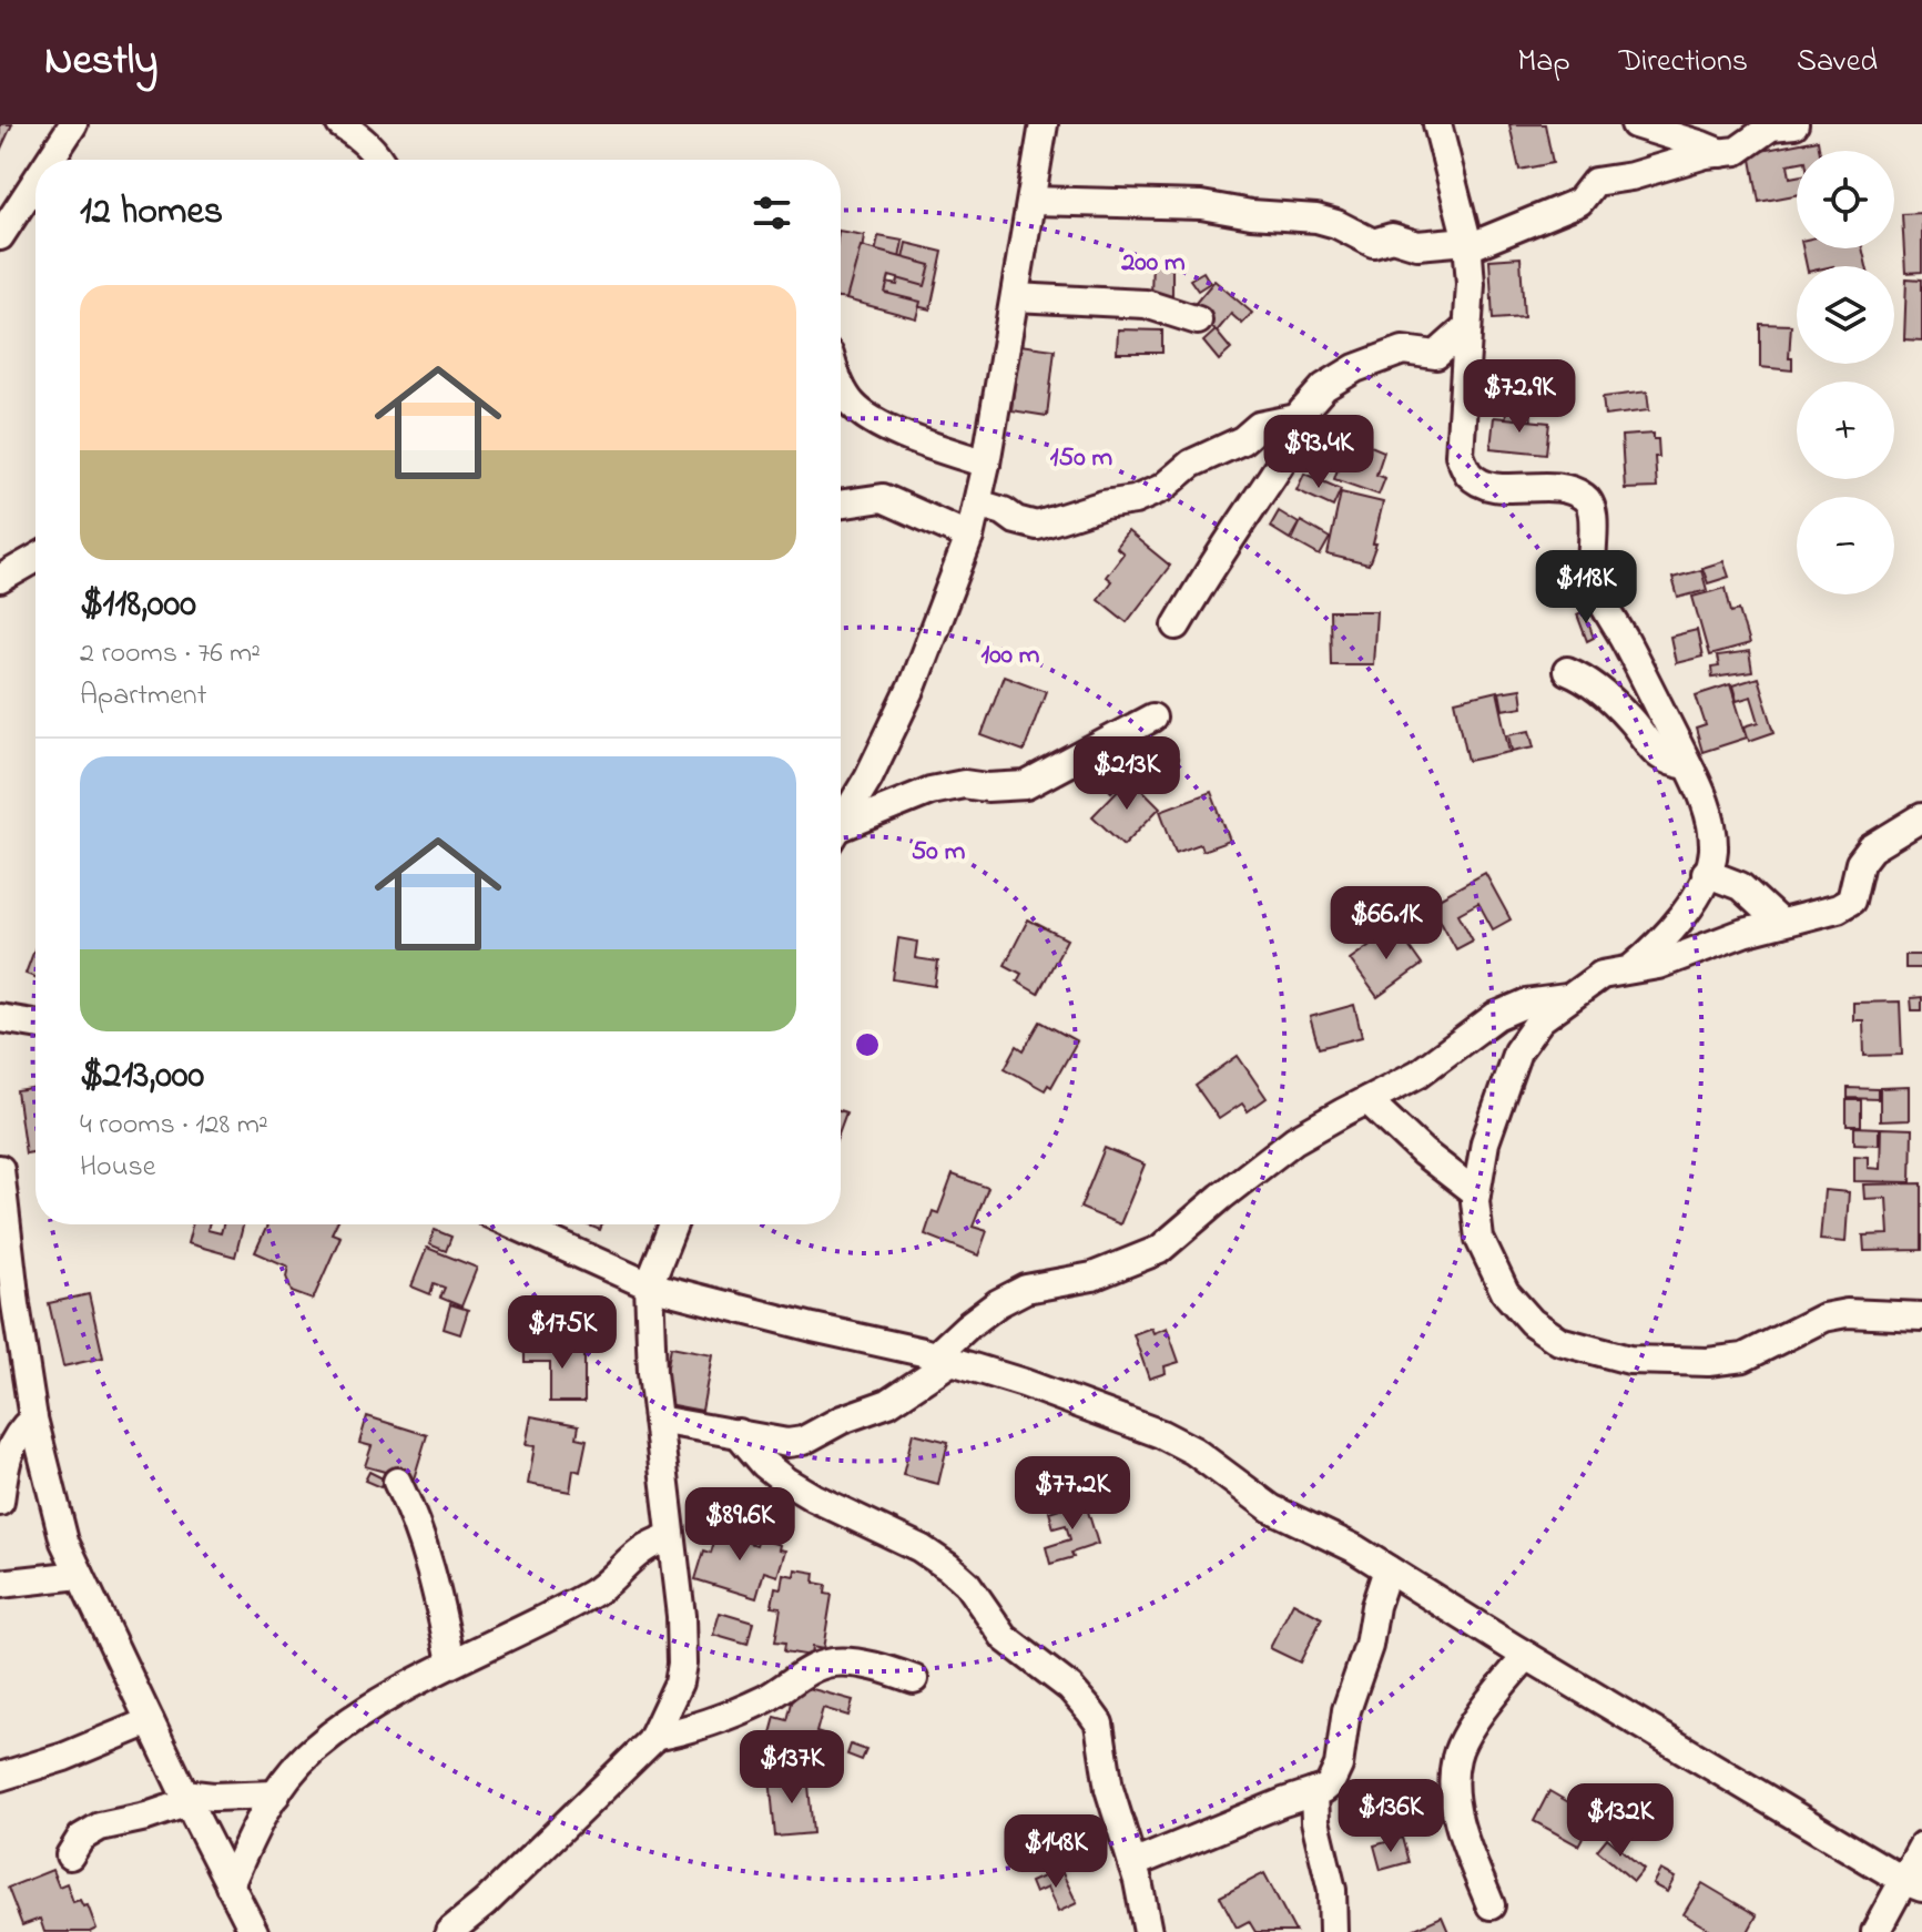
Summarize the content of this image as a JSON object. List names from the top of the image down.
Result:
{
  "page": {
    "header": "Nestly",
    "nav": ["Map", "Directions", "Saved"],
    "map_buttons": ["+", "−"],
    "heading": "12 homes",
    "list": [
      {
        "name": "$118,000",
        "note": "2 rooms · 76 m² · Apartment"
      },
      {
        "name": "$213,000",
        "note": "4 rooms · 128 m² · House"
      }
    ],
    "price": [
      "$72.9K",
      "$93.4K",
      "$118K",
      "$213K",
      "$66.1K",
      "$175K",
      "$77.2K",
      "$89.6K",
      "$137K",
      "$136K",
      "$132K",
      "$148K"
    ]
  },
  "rings": [
    "200 m",
    "150 m",
    "100 m",
    "50 m"
  ]
}
